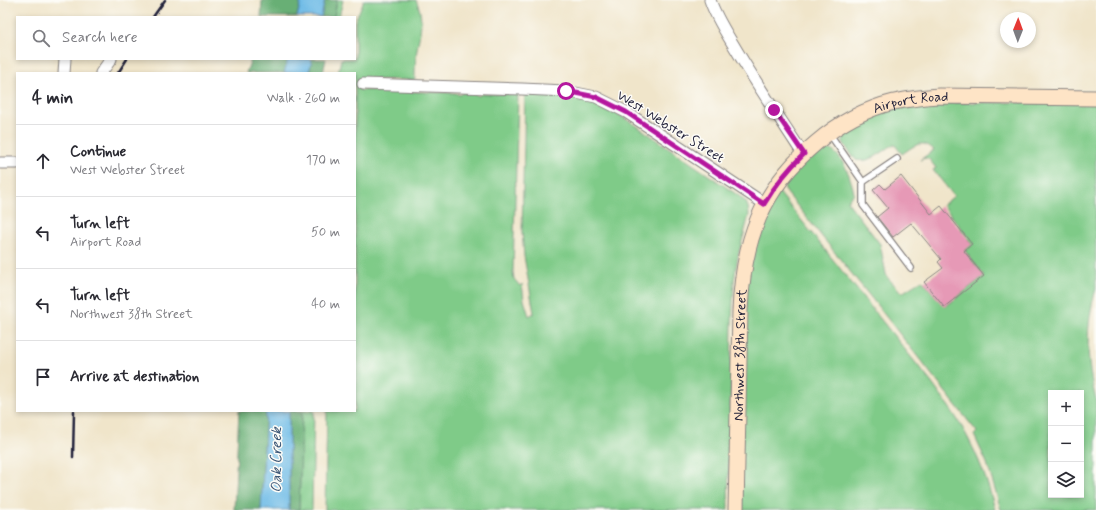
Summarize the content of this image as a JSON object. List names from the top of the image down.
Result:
{
  "streets": {
    "main road": ["Airport Road", "Northwest 38th Street"],
    "street": ["West Webster Street"]
  },
  "crossings": [
    ["Airport Road", "West Webster Street"],
    ["Airport Road", "Northwest 38th Street"],
    ["West Webster Street", "Northwest 38th Street"]
  ],
  "water": ["Oak Creek"],
  "north": "top",
  "page": {
    "search": "Search here",
    "heading": ["4 min", "Walk · 260 m"],
    "list": [
      ["Continue", "West Webster Street", "170 m"],
      ["Turn left", "Airport Road", "50 m"],
      ["Turn left", "Northwest 38th Street", "40 m"],
      "Arrive at destination"
    ],
    "map_buttons": ["+", "−"]
  }
}
